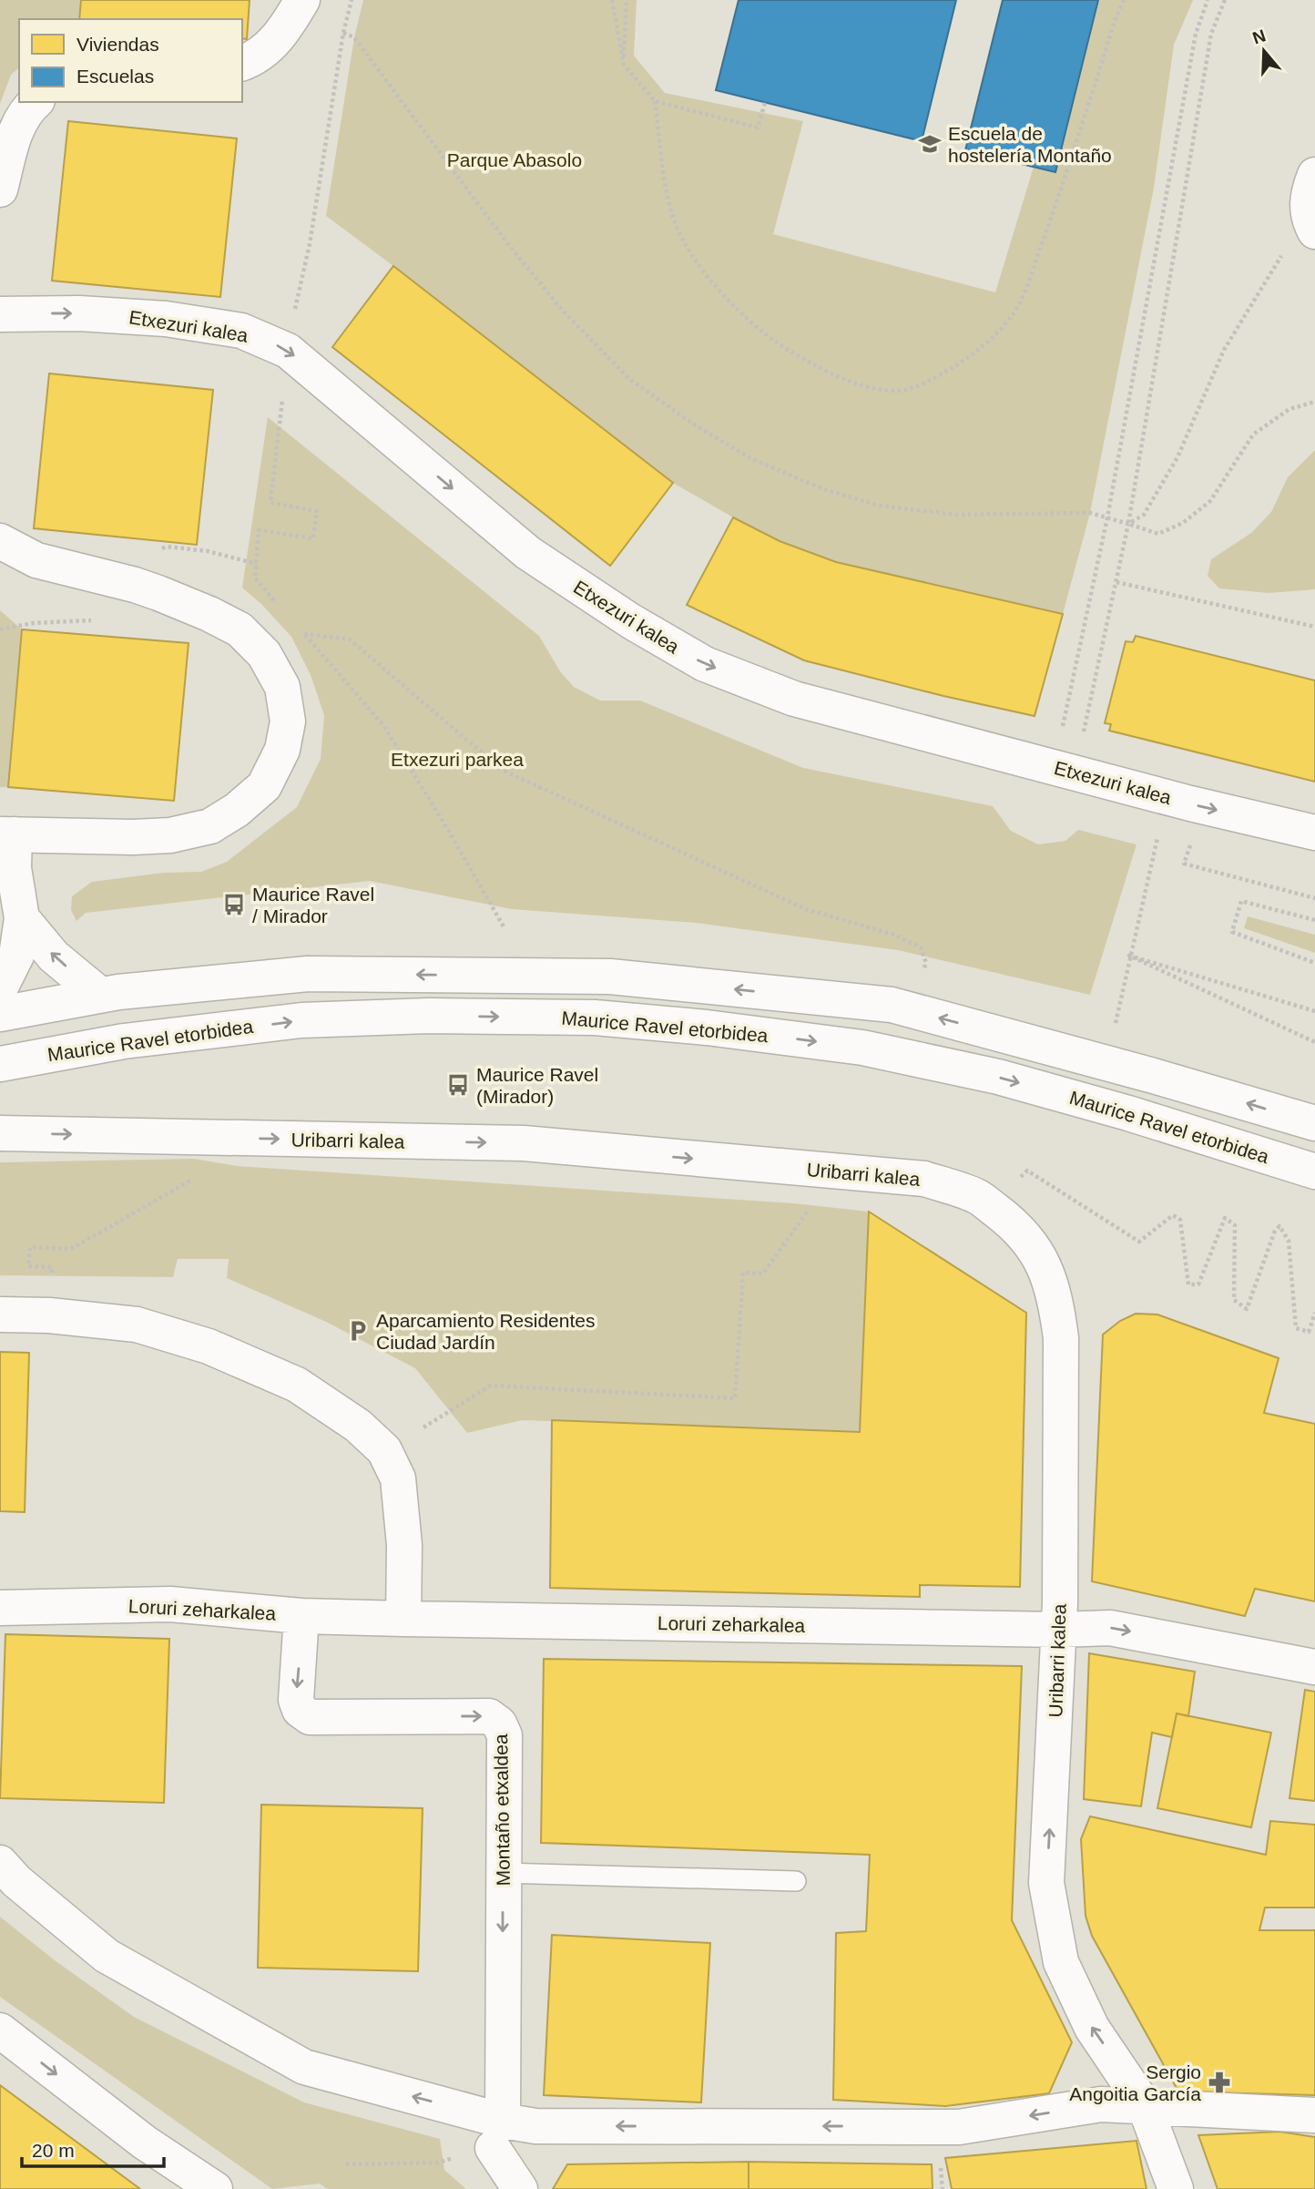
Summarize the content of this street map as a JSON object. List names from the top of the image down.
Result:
{
  "streets": {
    "street": [
      "Etxezuri kalea",
      "Maurice Ravel etorbidea",
      "Uribarri kalea",
      "Loruri zeharkalea",
      "Montaño etxaldea"
    ]
  },
  "crossings": [
    ["Uribarri kalea", "Loruri zeharkalea"],
    ["Loruri zeharkalea", "Montaño etxaldea"]
  ],
  "parks": ["Parque Abasolo", "Etxezuri parkea"],
  "places": {
    "school or university": ["Escuela de hostelería Montaño"],
    "bus stop": ["Maurice Ravel / Mirador", "Maurice Ravel (Mirador)"],
    "parking": ["Aparcamiento Residentes Ciudad Jardín"],
    "pharmacy": ["Sergio Angoitia García"]
  },
  "legend": ["Viviendas", "Escuelas"],
  "scale_bar": "20 m",
  "north": "top"
}
